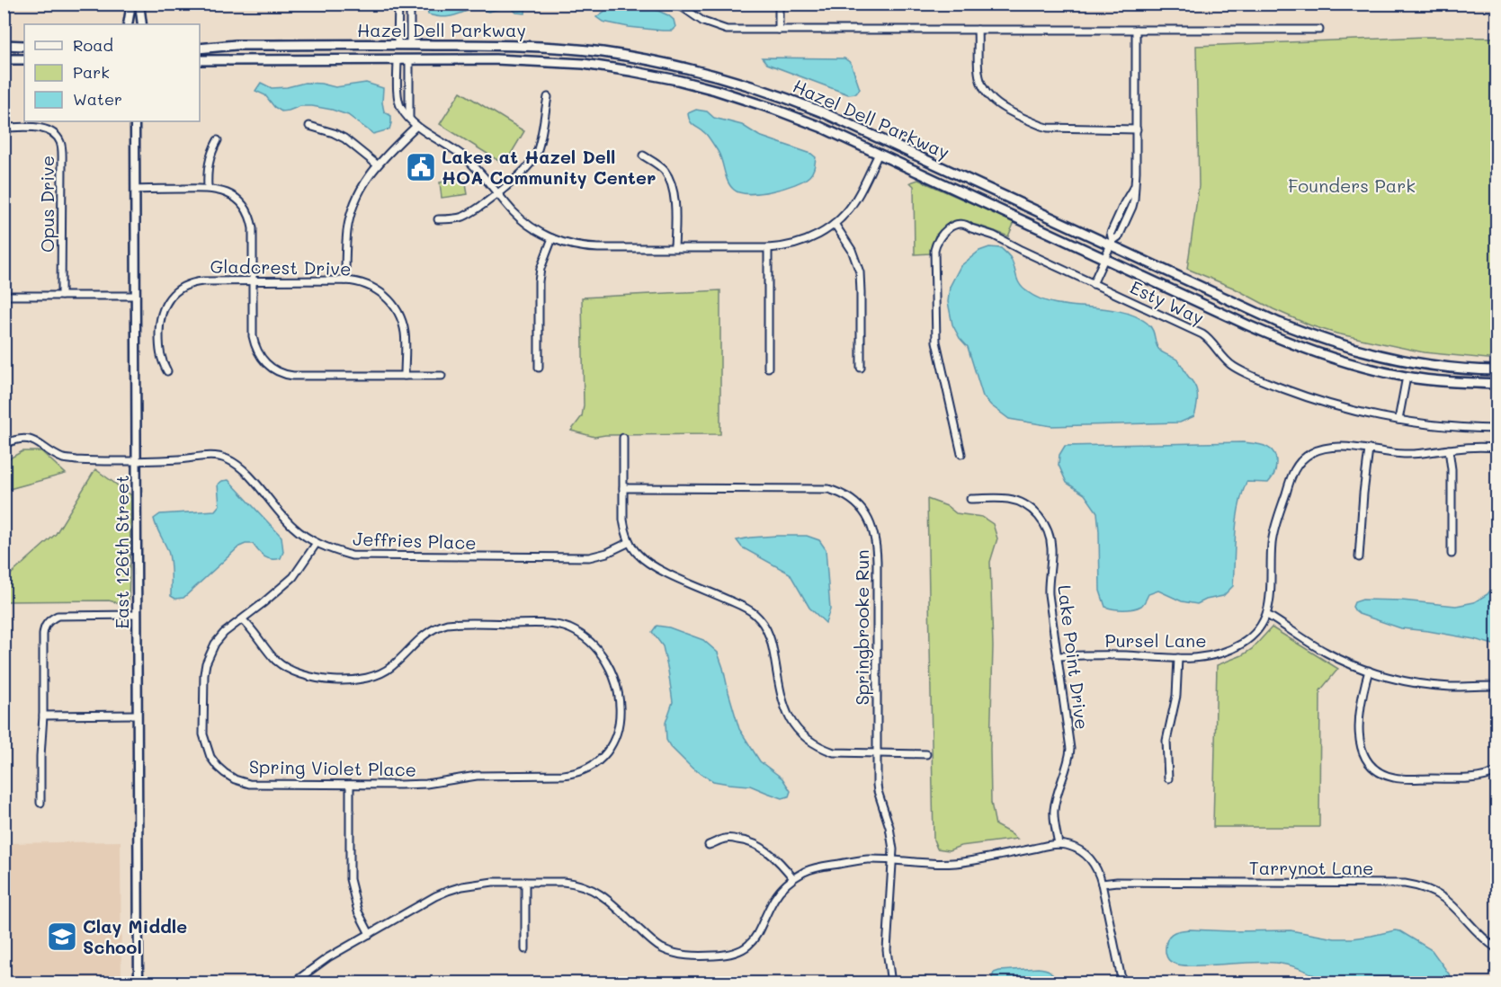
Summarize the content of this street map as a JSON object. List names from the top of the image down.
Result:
{
  "streets": {
    "main road": ["Hazel Dell Parkway"],
    "street": [
      "Opus Drive",
      "Gladcrest Drive",
      "Esty Way",
      "Jeffries Place",
      "East 126th Street",
      "Springbrooke Run",
      "Pursel Lane",
      "Lake Point Drive",
      "Spring Violet Place",
      "Tarrynot Lane"
    ]
  },
  "crossings": [
    ["Jeffries Place", "East 126th Street"],
    ["Jeffries Place", "Spring Violet Place"],
    ["Pursel Lane", "Lake Point Drive"]
  ],
  "parks": ["Founders Park"],
  "places": {
    "public building": ["Lakes at Hazel Dell HOA Community Center"],
    "school or university": ["Clay Middle School"]
  },
  "legend": ["Road", "Park", "Water"]
}
